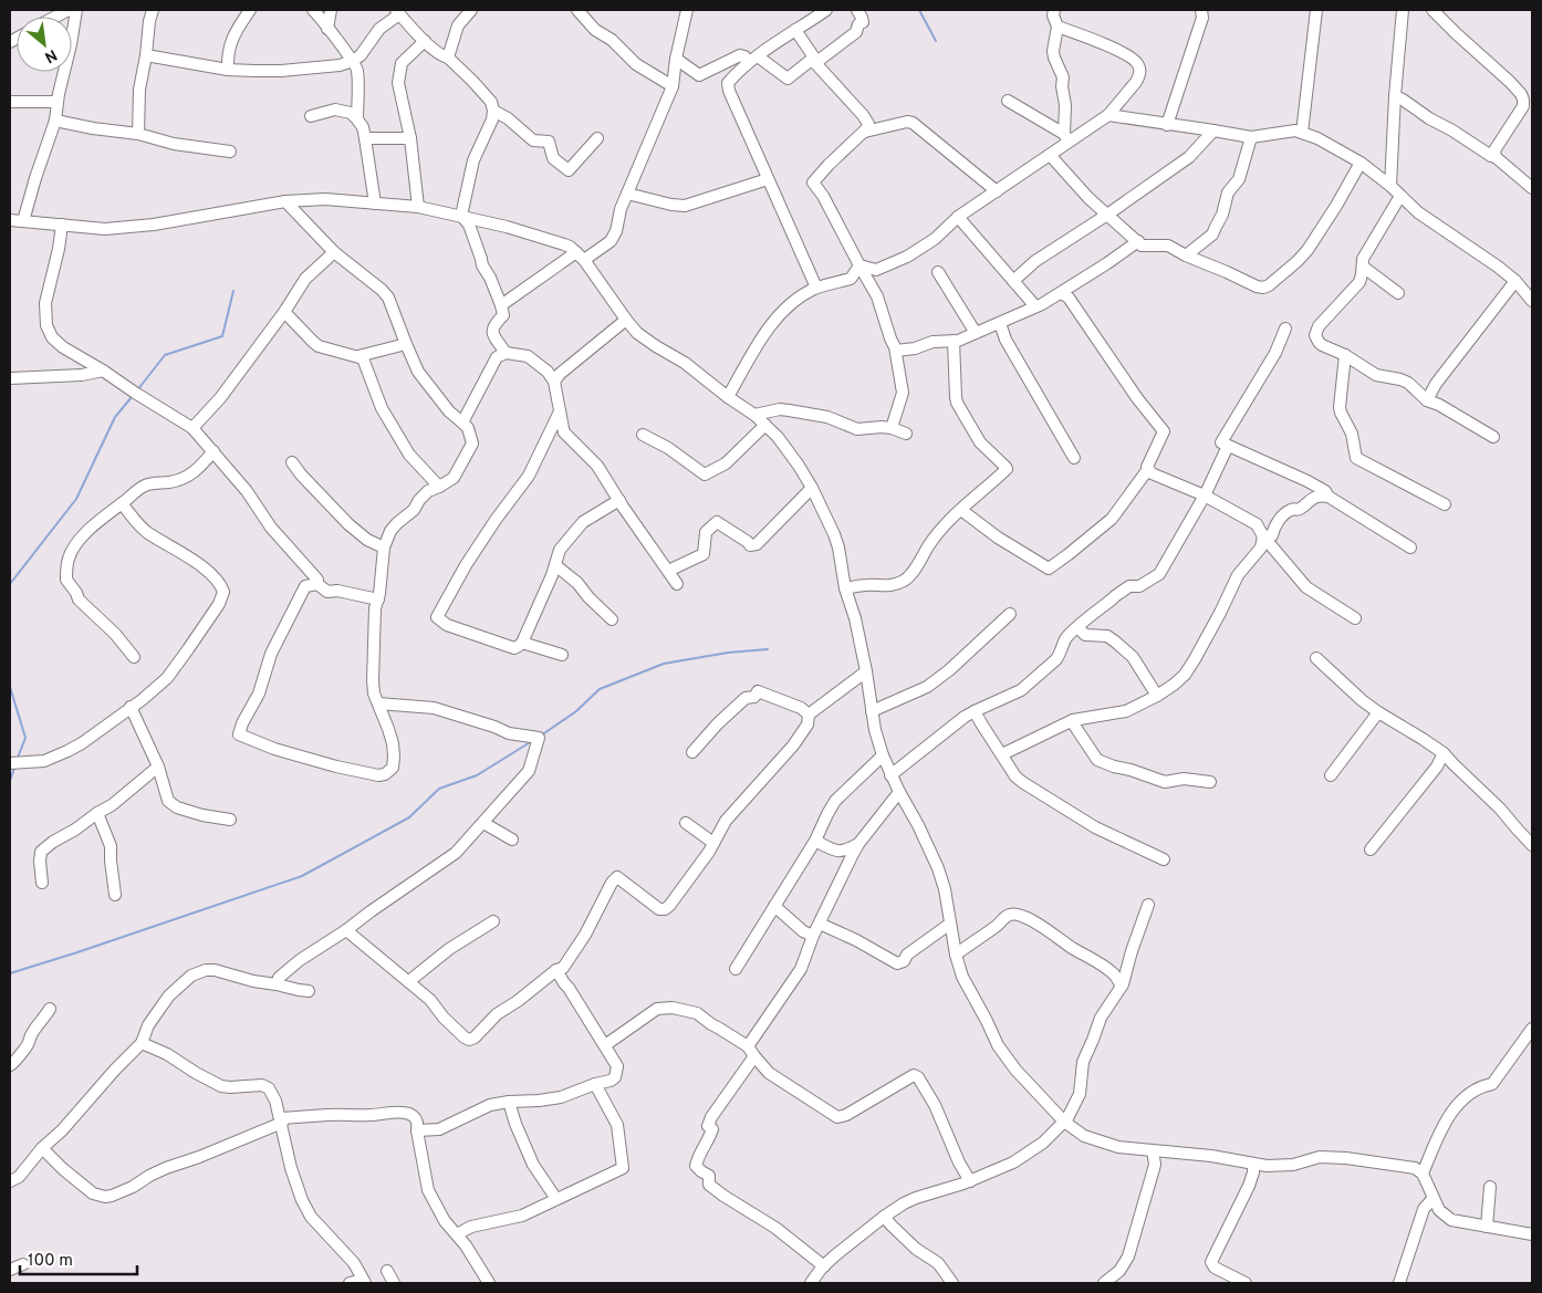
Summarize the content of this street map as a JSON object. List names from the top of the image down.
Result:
{
  "scale_bar": "100 m",
  "north": "bottom right"
}
